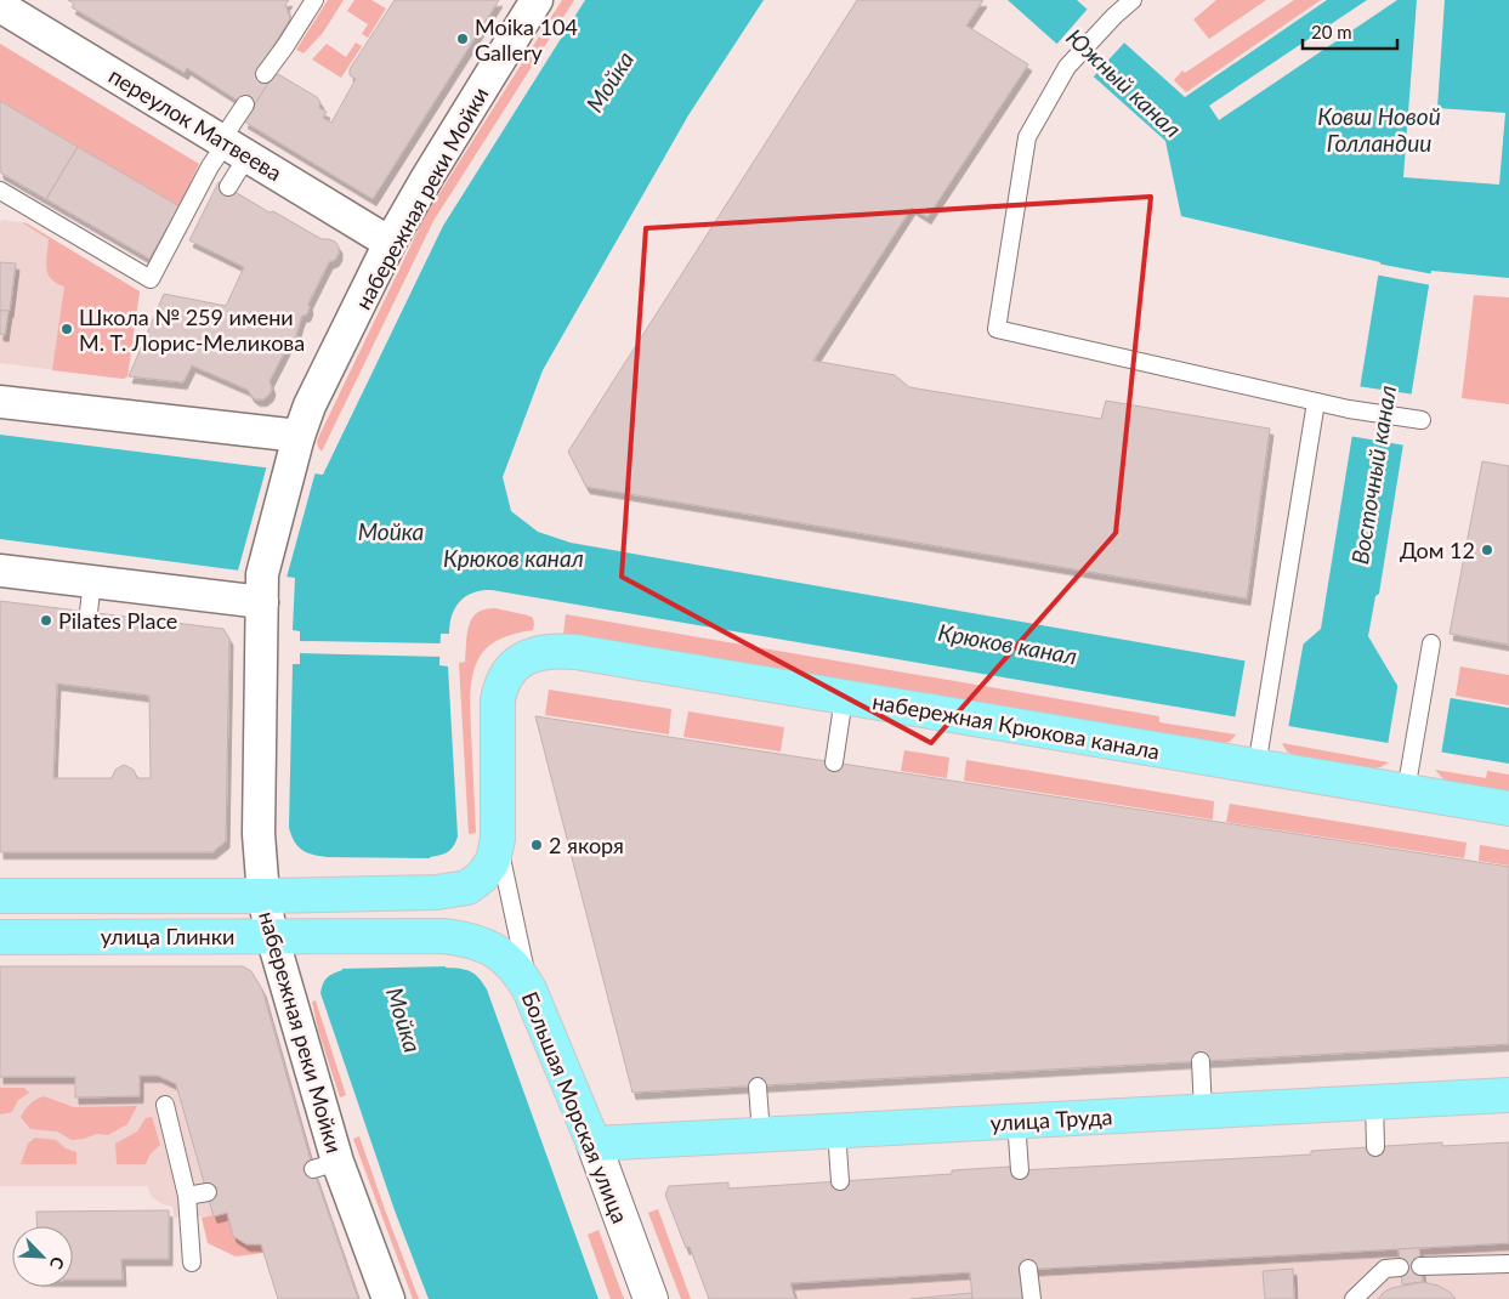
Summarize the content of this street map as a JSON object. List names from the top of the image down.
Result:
{
  "streets": {
    "main road": [
      "набережная Крюкова канала",
      "улица Глинки",
      "Большая Морская улица",
      "улица Труда"
    ],
    "street": ["переулок Матвеева", "набережная реки Мойки"]
  },
  "crossings": [
    ["переулок Матвеева", "набережная реки Мойки"],
    ["набережная реки Мойки", "улица Глинки"],
    ["набережная Крюкова канала", "улица Глинки"],
    ["улица Глинки", "Большая Морская улица"],
    ["Большая Морская улица", "улица Труда"]
  ],
  "water": [
    "Мойка",
    "Южный канал",
    "Ковш Новой Голландии",
    "Восточный канал",
    "Крюков канал"
  ],
  "places": [
    "Moika 104 Gallery",
    "Школа № 259 имени М. Т. Лорис-Меликова",
    "Дом 12",
    "Pilates Place",
    "2 якоря"
  ],
  "scale_bar": "20 m",
  "north": "bottom right"
}
